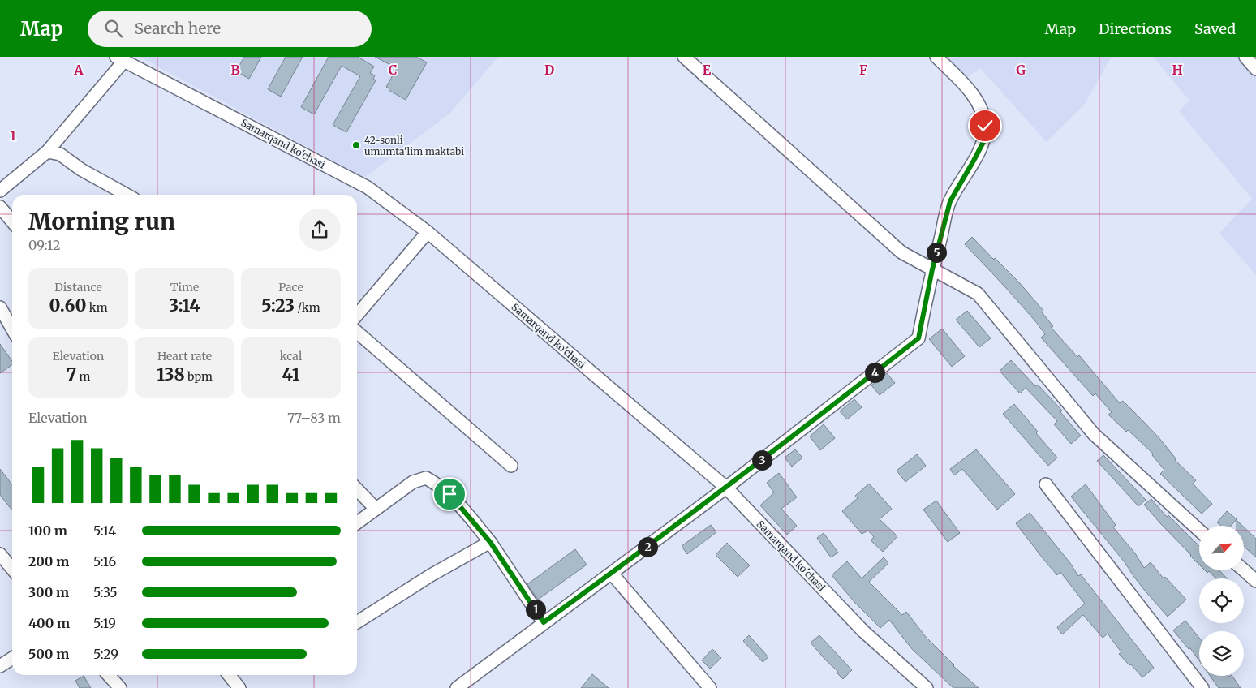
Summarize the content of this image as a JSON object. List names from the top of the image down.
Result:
{
  "streets": {
    "street": ["Samarqand ko'chasi"]
  },
  "places": ["42-sonli umumta'lim maktabi"],
  "north": "top right",
  "page": {
    "header": "Map",
    "search": "Search here",
    "nav": ["Map", "Directions", "Saved"],
    "heading": ["Morning run", "09:12"],
    "pins": [
      "5",
      "4",
      "3",
      "2",
      "1"
    ],
    "stats": [
      ["Distance", "0.60 km"],
      ["Time", "3:14"],
      ["Pace", "5:23 /km"],
      ["Elevation", "7 m"],
      ["Heart rate", "138 bpm"],
      ["kcal", "41"]
    ],
    "chart": ["Elevation", "77–83 m"],
    "list": [
      {
        "name": "100 m",
        "note": "5:14"
      },
      {
        "name": "200 m",
        "note": "5:16"
      },
      {
        "name": "300 m",
        "note": "5:35"
      },
      {
        "name": "400 m",
        "note": "5:19"
      },
      {
        "name": "500 m",
        "note": "5:29"
      }
    ]
  },
  "grid": {
    "columns": [
      "A",
      "B",
      "C",
      "D",
      "E",
      "F",
      "G",
      "H"
    ],
    "rows": ["1"]
  }
}
